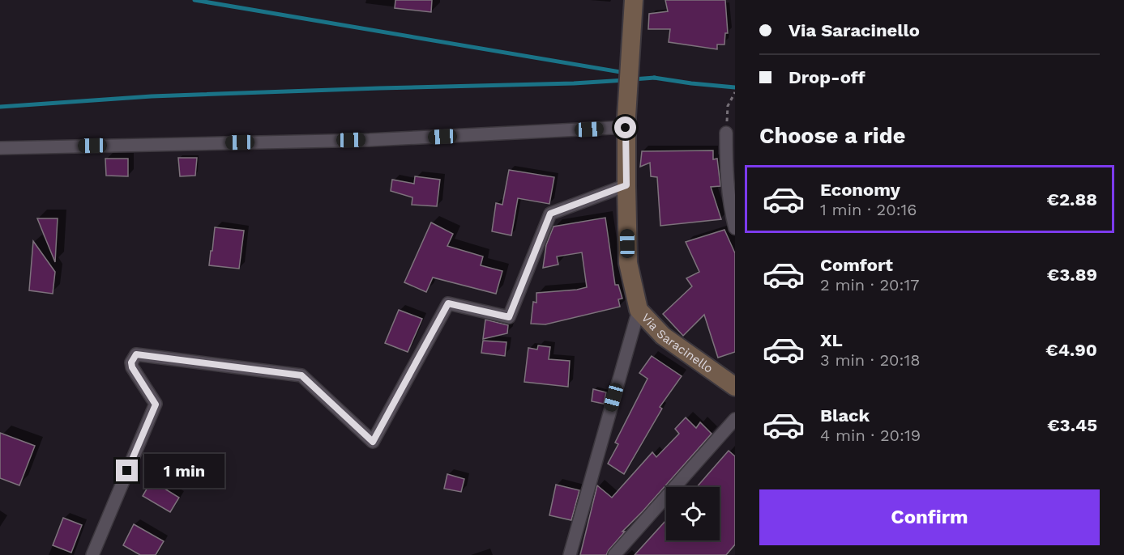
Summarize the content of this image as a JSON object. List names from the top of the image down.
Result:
{
  "streets": {
    "street": ["Via Saracinello"]
  },
  "page": {
    "banner": ["Via Saracinello", "Drop-off"],
    "heading": "Choose a ride",
    "list": [
      {
        "name": "Economy",
        "note": "1 min · 20:16",
        "value": "€2.88"
      },
      {
        "name": "Comfort",
        "note": "2 min · 20:17",
        "value": "€3.89"
      },
      {
        "name": "XL",
        "note": "3 min · 20:18",
        "value": "€4.90"
      },
      {
        "name": "Black",
        "note": "4 min · 20:19",
        "value": "€3.45"
      }
    ],
    "bubble": "1 min",
    "buttons": "Confirm"
  }
}
